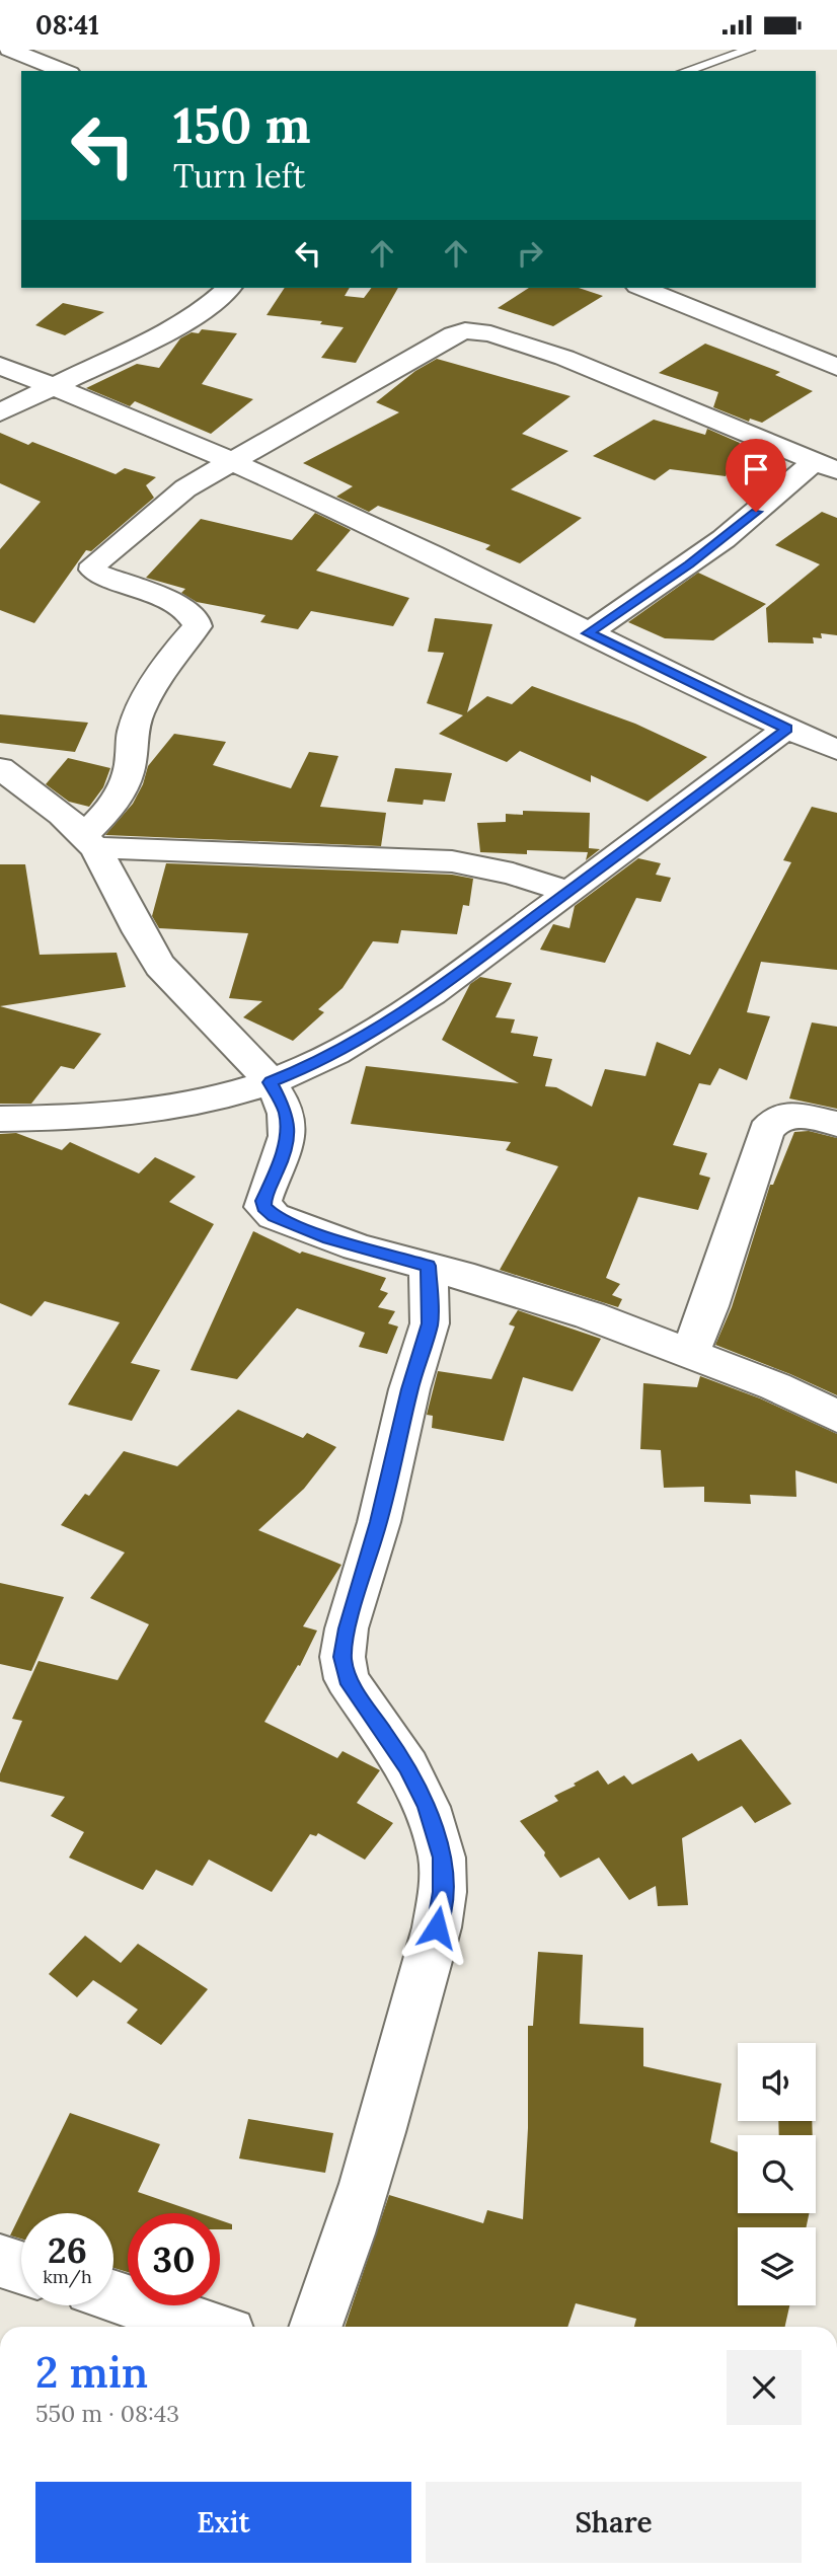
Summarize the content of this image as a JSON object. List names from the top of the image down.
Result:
{
  "page": {
    "status": "08:41",
    "turn": ["150 m", "Turn left"],
    "speed": "26 km/h",
    "limit": "30",
    "heading": ["2 min", "550 m · 08:43"],
    "buttons": ["Exit", "Share"]
  }
}
